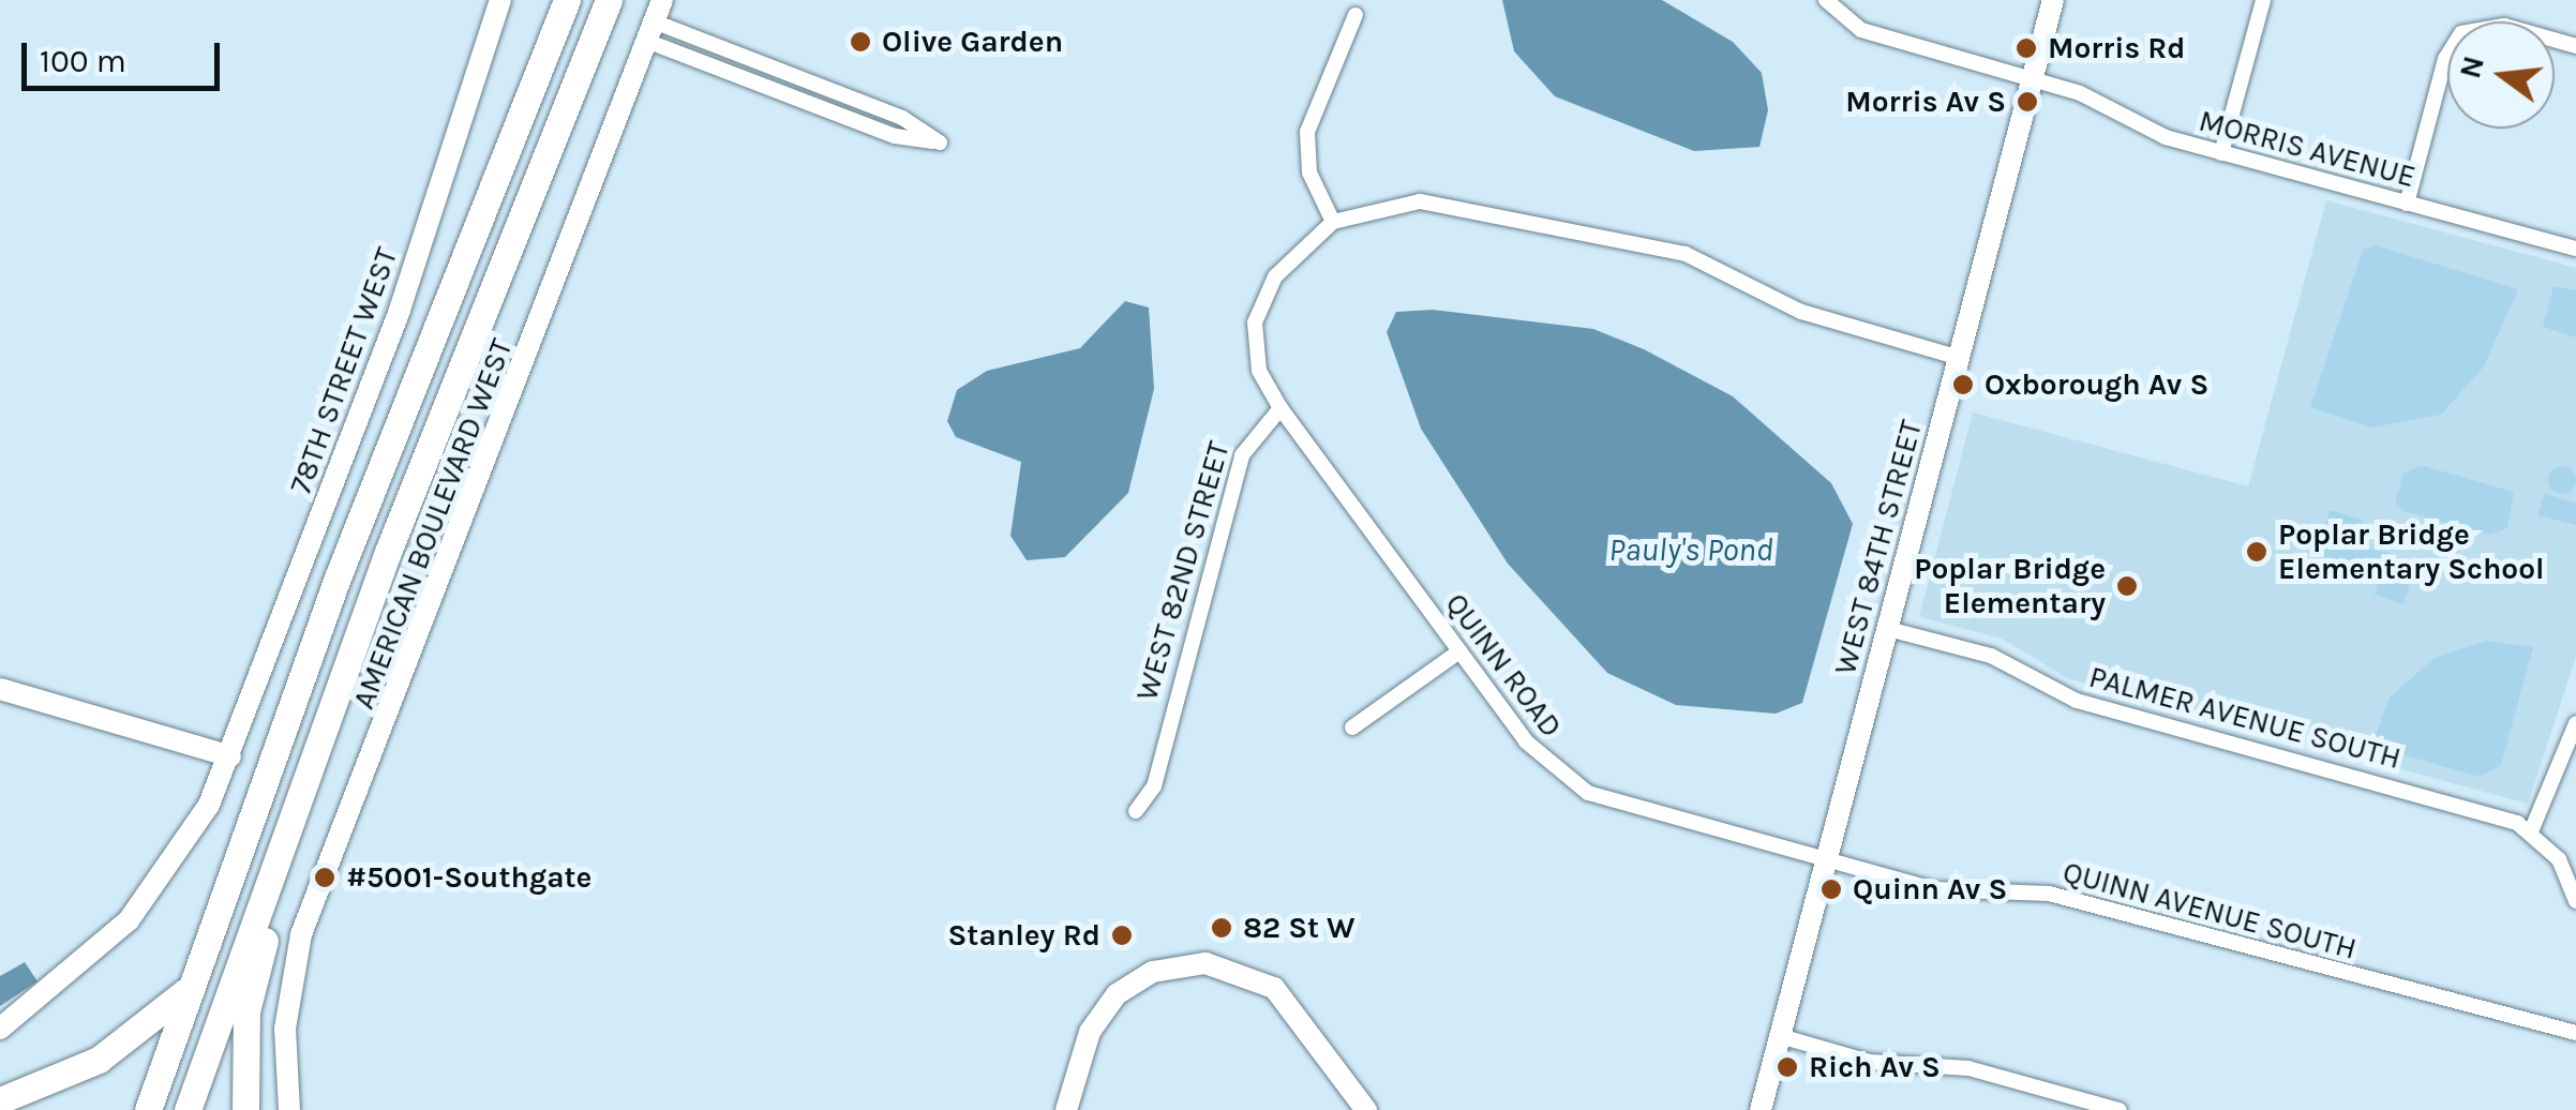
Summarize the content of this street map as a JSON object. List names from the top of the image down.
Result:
{
  "streets": {
    "street": [
      "MORRIS AVENUE",
      "78TH STREET WEST",
      "AMERICAN BOULEVARD WEST",
      "WEST 84TH STREET",
      "WEST 82ND STREET",
      "QUINN ROAD",
      "PALMER AVENUE SOUTH",
      "QUINN AVENUE SOUTH"
    ]
  },
  "crossings": [
    ["MORRIS AVENUE", "WEST 84TH STREET"],
    ["WEST 84TH STREET", "QUINN ROAD"],
    ["WEST 84TH STREET", "PALMER AVENUE SOUTH"],
    ["WEST 84TH STREET", "QUINN AVENUE SOUTH"],
    ["WEST 82ND STREET", "QUINN ROAD"],
    ["QUINN ROAD", "QUINN AVENUE SOUTH"]
  ],
  "water": ["Pauly's Pond"],
  "places": [
    "Olive Garden",
    "Morris Rd",
    "Morris Av S",
    "Oxborough Av S",
    "Poplar Bridge Elementary School",
    "Poplar Bridge Elementary",
    "#5001-Southgate",
    "Quinn Av S",
    "82 St W",
    "Stanley Rd",
    "Rich Av S"
  ],
  "scale_bar": "100 m",
  "north": "left"
}
